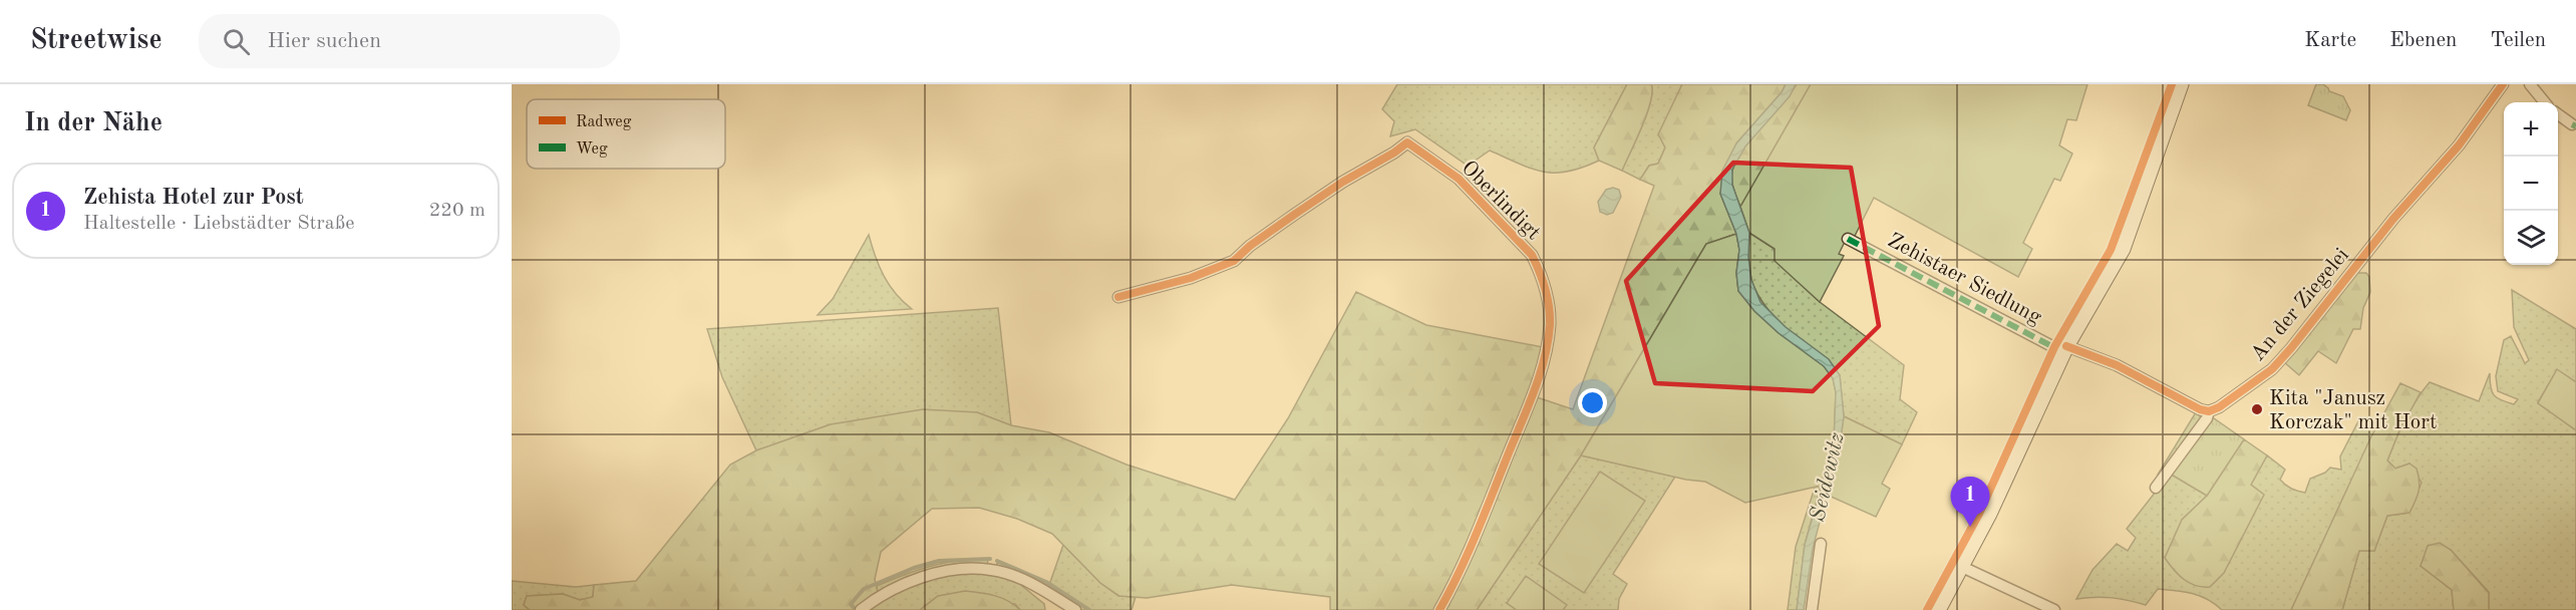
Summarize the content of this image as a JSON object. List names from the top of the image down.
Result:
{
  "streets": {
    "street": ["Oberlindigt", "Zehistaer Siedlung", "An der Ziegelei"]
  },
  "water": ["Seidewitz"],
  "places": ["Kita \"Janusz Korczak\" mit Hort"],
  "legend": ["Radweg", "Weg"],
  "page": {
    "header": "Streetwise",
    "search": "Hier suchen",
    "nav": ["Karte", "Ebenen", "Teilen"],
    "heading": "In der Nähe",
    "map_buttons": ["+", "−"],
    "list": [
      {
        "mark": "1",
        "name": "Zehista Hotel zur Post",
        "note": "Haltestelle · Liebstädter Straße",
        "value": "220 m"
      }
    ],
    "pins": "1"
  }
}
